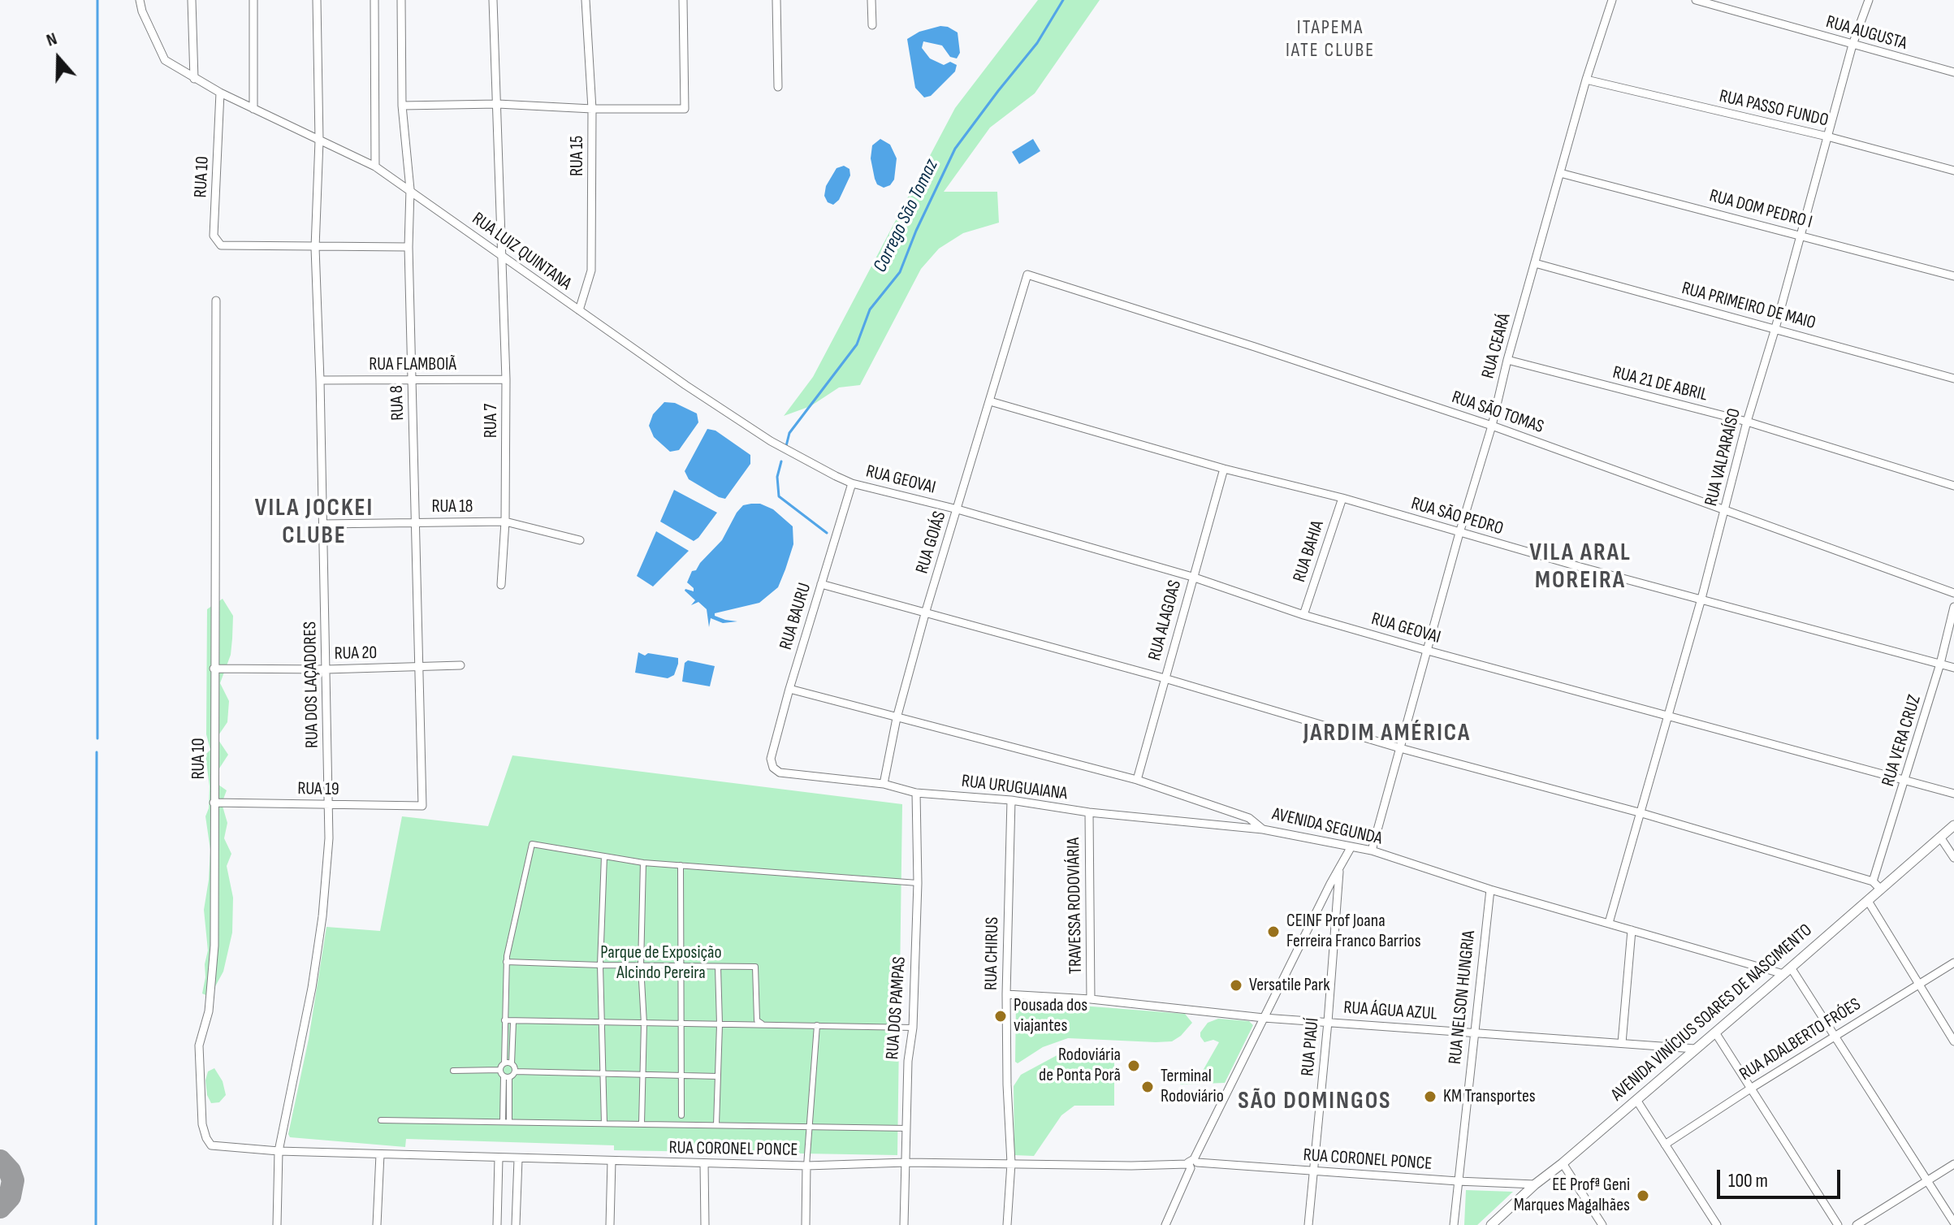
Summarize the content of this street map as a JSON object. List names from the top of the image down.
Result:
{
  "streets": {
    "street": [
      "RUA AUGUSTA",
      "RUA PASSO FUNDO",
      "RUA 15",
      "RUA 10",
      "RUA DOM PEDRO I",
      "RUA LUIZ QUINTANA",
      "RUA PRIMEIRO DE MAIO",
      "RUA CEARÁ",
      "RUA FLAMBOIÃ",
      "RUA 21 DE ABRIL",
      "RUA 8",
      "RUA SÃO TOMAS",
      "RUA 7",
      "RUA VALPARAÍSO",
      "RUA GEOVAI",
      "RUA 18",
      "RUA SÃO PEDRO",
      "RUA GOIÁS",
      "RUA BAHIA",
      "RUA BAURU",
      "RUA ALAGOAS",
      "RUA 20",
      "RUA DOS LAÇADORES",
      "RUA VERA CRUZ",
      "RUA URUGUAIANA",
      "RUA 19",
      "AVENIDA SEGUNDA",
      "TRAVESSA RODOVIÁRIA",
      "RUA CHIRUS",
      "RUA NELSON HUNGRIA",
      "RUA DOS PAMPAS",
      "RUA ÁGUA AZUL",
      "AVENIDA VINÍCIUS SOARES DE NASCIMENTO",
      "RUA ADALBERTO FRÓES",
      "RUA PIAUÍ",
      "RUA CORONEL PONCE"
    ]
  },
  "crossings": [
    ["RUA AUGUSTA", "RUA VALPARAÍSO"],
    ["RUA PASSO FUNDO", "RUA CEARÁ"],
    ["RUA PASSO FUNDO", "RUA VALPARAÍSO"],
    ["RUA 15", "RUA LUIZ QUINTANA"],
    ["RUA 10", "RUA LUIZ QUINTANA"],
    ["RUA 10", "RUA 20"],
    ["RUA 10", "RUA DOS LAÇADORES"],
    ["RUA 10", "RUA 19"],
    ["RUA 10", "RUA CORONEL PONCE"],
    ["RUA DOM PEDRO I", "RUA CEARÁ"],
    ["RUA DOM PEDRO I", "RUA VALPARAÍSO"],
    ["RUA LUIZ QUINTANA", "RUA 8"],
    ["RUA LUIZ QUINTANA", "RUA 7"],
    ["RUA LUIZ QUINTANA", "RUA GEOVAI"],
    ["RUA LUIZ QUINTANA", "RUA BAURU"],
    ["RUA LUIZ QUINTANA", "RUA DOS LAÇADORES"],
    ["RUA PRIMEIRO DE MAIO", "RUA CEARÁ"],
    ["RUA PRIMEIRO DE MAIO", "RUA VALPARAÍSO"],
    ["RUA CEARÁ", "RUA 21 DE ABRIL"],
    ["RUA CEARÁ", "RUA SÃO TOMAS"],
    ["RUA CEARÁ", "RUA GEOVAI"],
    ["RUA CEARÁ", "RUA SÃO PEDRO"],
    ["RUA CEARÁ", "AVENIDA SEGUNDA"],
    ["RUA FLAMBOIÃ", "RUA 8"],
    ["RUA FLAMBOIÃ", "RUA 7"],
    ["RUA FLAMBOIÃ", "RUA DOS LAÇADORES"],
    ["RUA 21 DE ABRIL", "RUA VALPARAÍSO"],
    ["RUA 8", "RUA 18"],
    ["RUA 8", "RUA 20"],
    ["RUA 8", "RUA 19"],
    ["RUA SÃO TOMAS", "RUA VALPARAÍSO"],
    ["RUA SÃO TOMAS", "RUA GOIÁS"],
    ["RUA 7", "RUA 18"],
    ["RUA VALPARAÍSO", "RUA GEOVAI"],
    ["RUA VALPARAÍSO", "RUA SÃO PEDRO"],
    ["RUA VALPARAÍSO", "AVENIDA SEGUNDA"],
    ["RUA GEOVAI", "RUA GOIÁS"],
    ["RUA GEOVAI", "RUA BAHIA"],
    ["RUA GEOVAI", "RUA BAURU"],
    ["RUA GEOVAI", "RUA ALAGOAS"],
    ["RUA GEOVAI", "RUA VERA CRUZ"],
    ["RUA 18", "RUA DOS LAÇADORES"],
    ["RUA SÃO PEDRO", "RUA GOIÁS"],
    ["RUA SÃO PEDRO", "RUA BAHIA"],
    ["RUA SÃO PEDRO", "RUA ALAGOAS"],
    ["RUA SÃO PEDRO", "RUA VERA CRUZ"],
    ["RUA GOIÁS", "RUA URUGUAIANA"],
    ["RUA GOIÁS", "AVENIDA SEGUNDA"],
    ["RUA BAURU", "RUA URUGUAIANA"],
    ["RUA BAURU", "AVENIDA SEGUNDA"],
    ["RUA ALAGOAS", "AVENIDA SEGUNDA"],
    ["RUA 20", "RUA DOS LAÇADORES"],
    ["RUA DOS LAÇADORES", "RUA 19"],
    ["RUA DOS LAÇADORES", "RUA CORONEL PONCE"],
    ["RUA VERA CRUZ", "AVENIDA VINÍCIUS SOARES DE NASCIMENTO"],
    ["RUA URUGUAIANA", "AVENIDA SEGUNDA"],
    ["RUA URUGUAIANA", "TRAVESSA RODOVIÁRIA"],
    ["RUA URUGUAIANA", "RUA CHIRUS"],
    ["RUA URUGUAIANA", "RUA DOS PAMPAS"],
    ["AVENIDA SEGUNDA", "RUA NELSON HUNGRIA"],
    ["AVENIDA SEGUNDA", "AVENIDA VINÍCIUS SOARES DE NASCIMENTO"],
    ["TRAVESSA RODOVIÁRIA", "RUA ÁGUA AZUL"],
    ["RUA CHIRUS", "RUA ÁGUA AZUL"],
    ["RUA CHIRUS", "RUA CORONEL PONCE"],
    ["RUA NELSON HUNGRIA", "RUA ÁGUA AZUL"],
    ["RUA NELSON HUNGRIA", "RUA CORONEL PONCE"],
    ["RUA DOS PAMPAS", "RUA CORONEL PONCE"],
    ["RUA ÁGUA AZUL", "AVENIDA VINÍCIUS SOARES DE NASCIMENTO"],
    ["RUA ÁGUA AZUL", "RUA PIAUÍ"],
    ["AVENIDA VINÍCIUS SOARES DE NASCIMENTO", "RUA CORONEL PONCE"],
    ["RUA PIAUÍ", "RUA CORONEL PONCE"]
  ],
  "districts": [
    "ITAPEMA IATE CLUBE",
    "VILA JOCKEI CLUBE",
    "VILA ARAL MOREIRA",
    "JARDIM AMÉRICA",
    "SÃO DOMINGOS"
  ],
  "water": ["Corrego São Tomaz"],
  "parks": ["Parque de Exposição Alcindo Pereira"],
  "places": [
    "CEINF Prof Joana Ferreira Franco Barrios",
    "Versatile Park",
    "Pousada dos viajantes",
    "Rodoviária de Ponta Porã",
    "Terminal Rodoviário",
    "KM Transportes",
    "EE Profª Geni Marques Magalhães"
  ],
  "scale_bar": "100 m",
  "north": "top"
}
